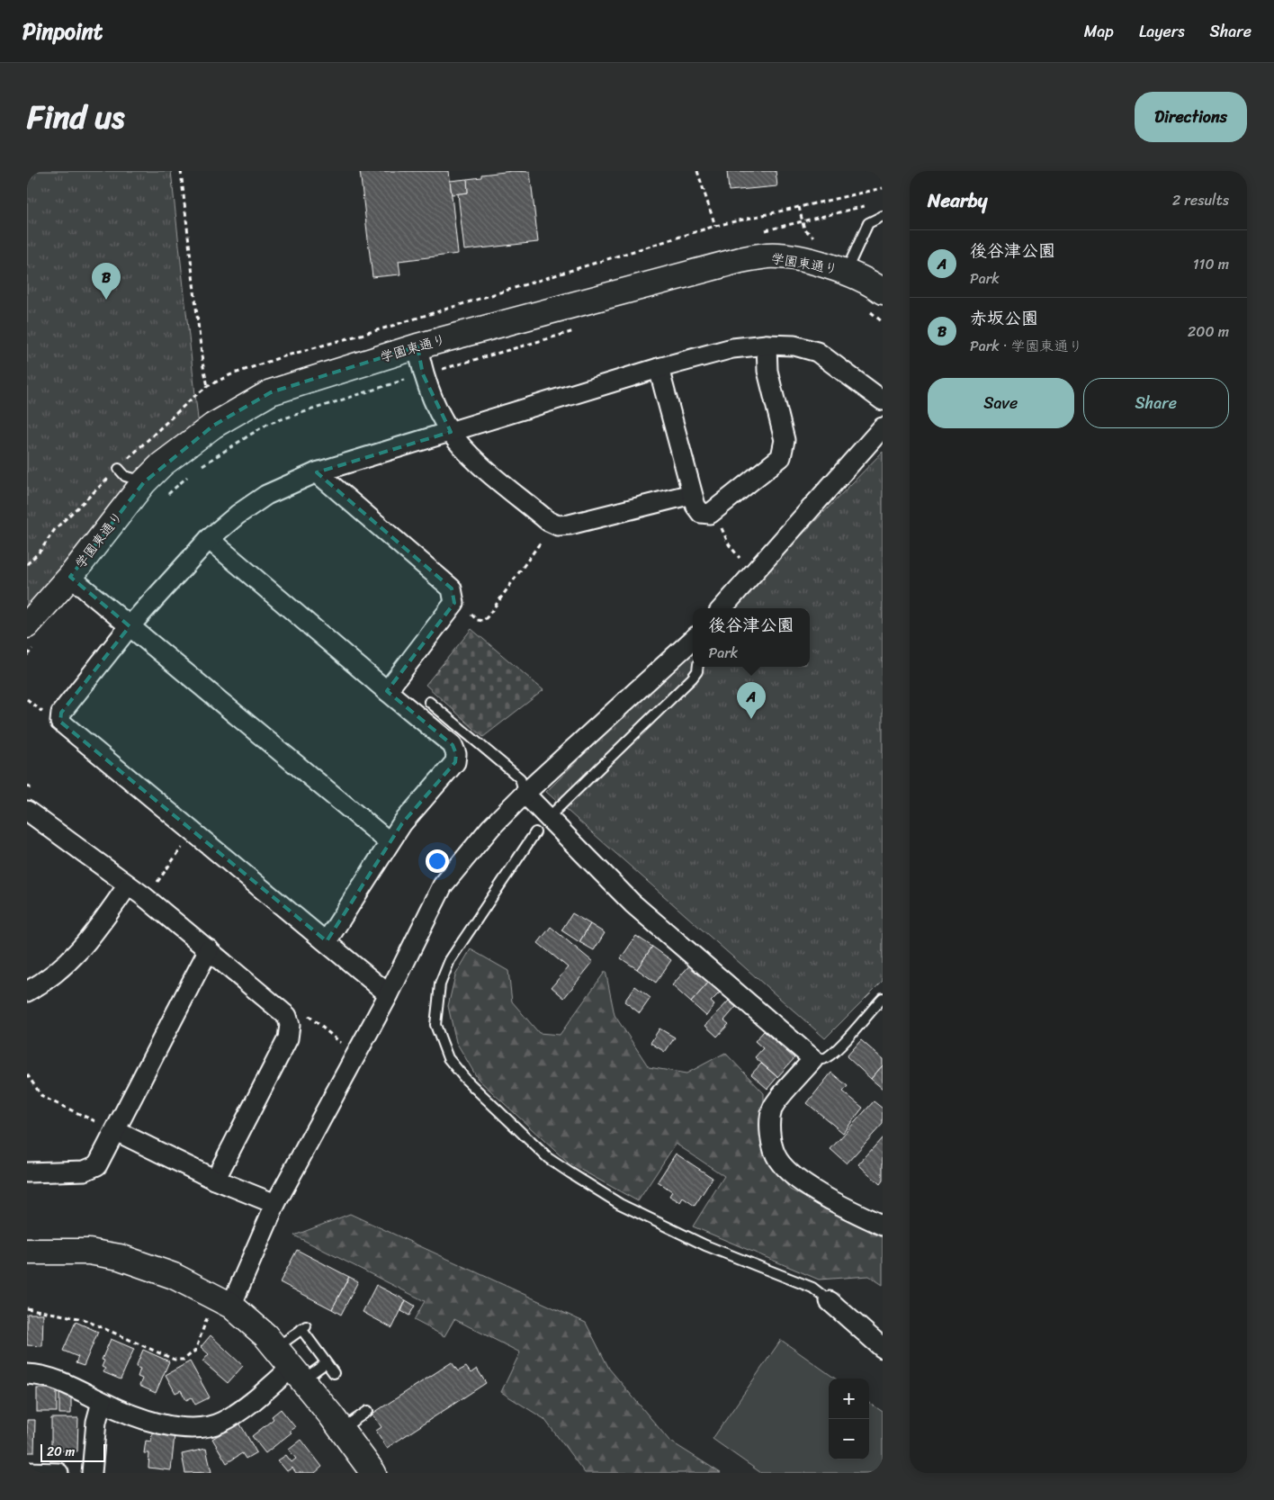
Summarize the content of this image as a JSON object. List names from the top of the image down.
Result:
{
  "streets": {
    "street": ["学園東通り"]
  },
  "scale_bar": "20 m",
  "page": {
    "header": "Pinpoint",
    "nav": ["Map", "Layers", "Share"],
    "title": "Find us",
    "buttons": [
      "Directions",
      ["Save", "Share"]
    ],
    "heading": ["Nearby", "2 results"],
    "list": [
      {
        "mark": "A",
        "name": "後谷津公園",
        "note": "Park",
        "value": "110 m"
      },
      {
        "mark": "B",
        "name": "赤坂公園",
        "note": "Park · 学園東通り",
        "value": "200 m"
      }
    ],
    "pins": ["B", "A"],
    "popup": ["後谷津公園", "Park"],
    "map_buttons": ["+", "−"],
    "scale": "20 m"
  }
}
